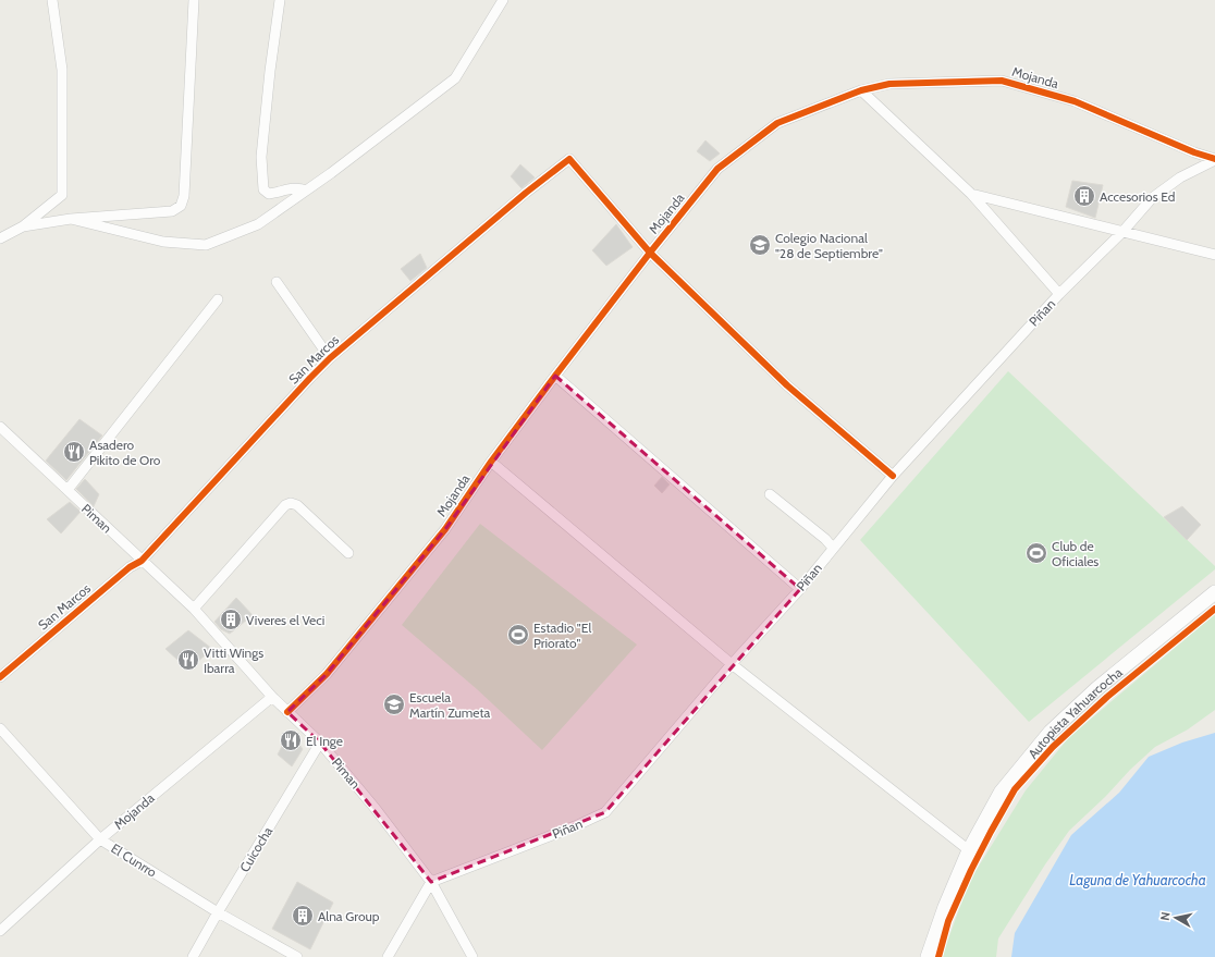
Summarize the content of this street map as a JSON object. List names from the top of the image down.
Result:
{
  "streets": {
    "street": [
      "Mojanda",
      "Piñan",
      "San Marcos",
      "Piman",
      "Autopista Yahuarcocha",
      "Cuicocha",
      "El Cunrro"
    ]
  },
  "crossings": [
    ["Mojanda", "Piñan"],
    ["Mojanda", "San Marcos"],
    ["Mojanda", "Piman"],
    ["Mojanda", "El Cunrro"],
    ["Piñan", "Piman"],
    ["San Marcos", "Piman"],
    ["Piman", "Cuicocha"],
    ["Cuicocha", "El Cunrro"]
  ],
  "water": ["Laguna de Yahuarcocha"],
  "places": {
    "building": ["Accesorios Ed", "Viveres el Veci", "Alna Group"],
    "school or university": ["Colegio Nacional \"28 de Septiembre\"", "Escuela Martín Zumeta"],
    "restaurant": ["Asadero Pikito de Oro", "Vitti Wings Ibarra", "El Inge"],
    "sports": ["Club de Oficiales", "Estadio \"El Priorato\""]
  },
  "north": "left"
}
